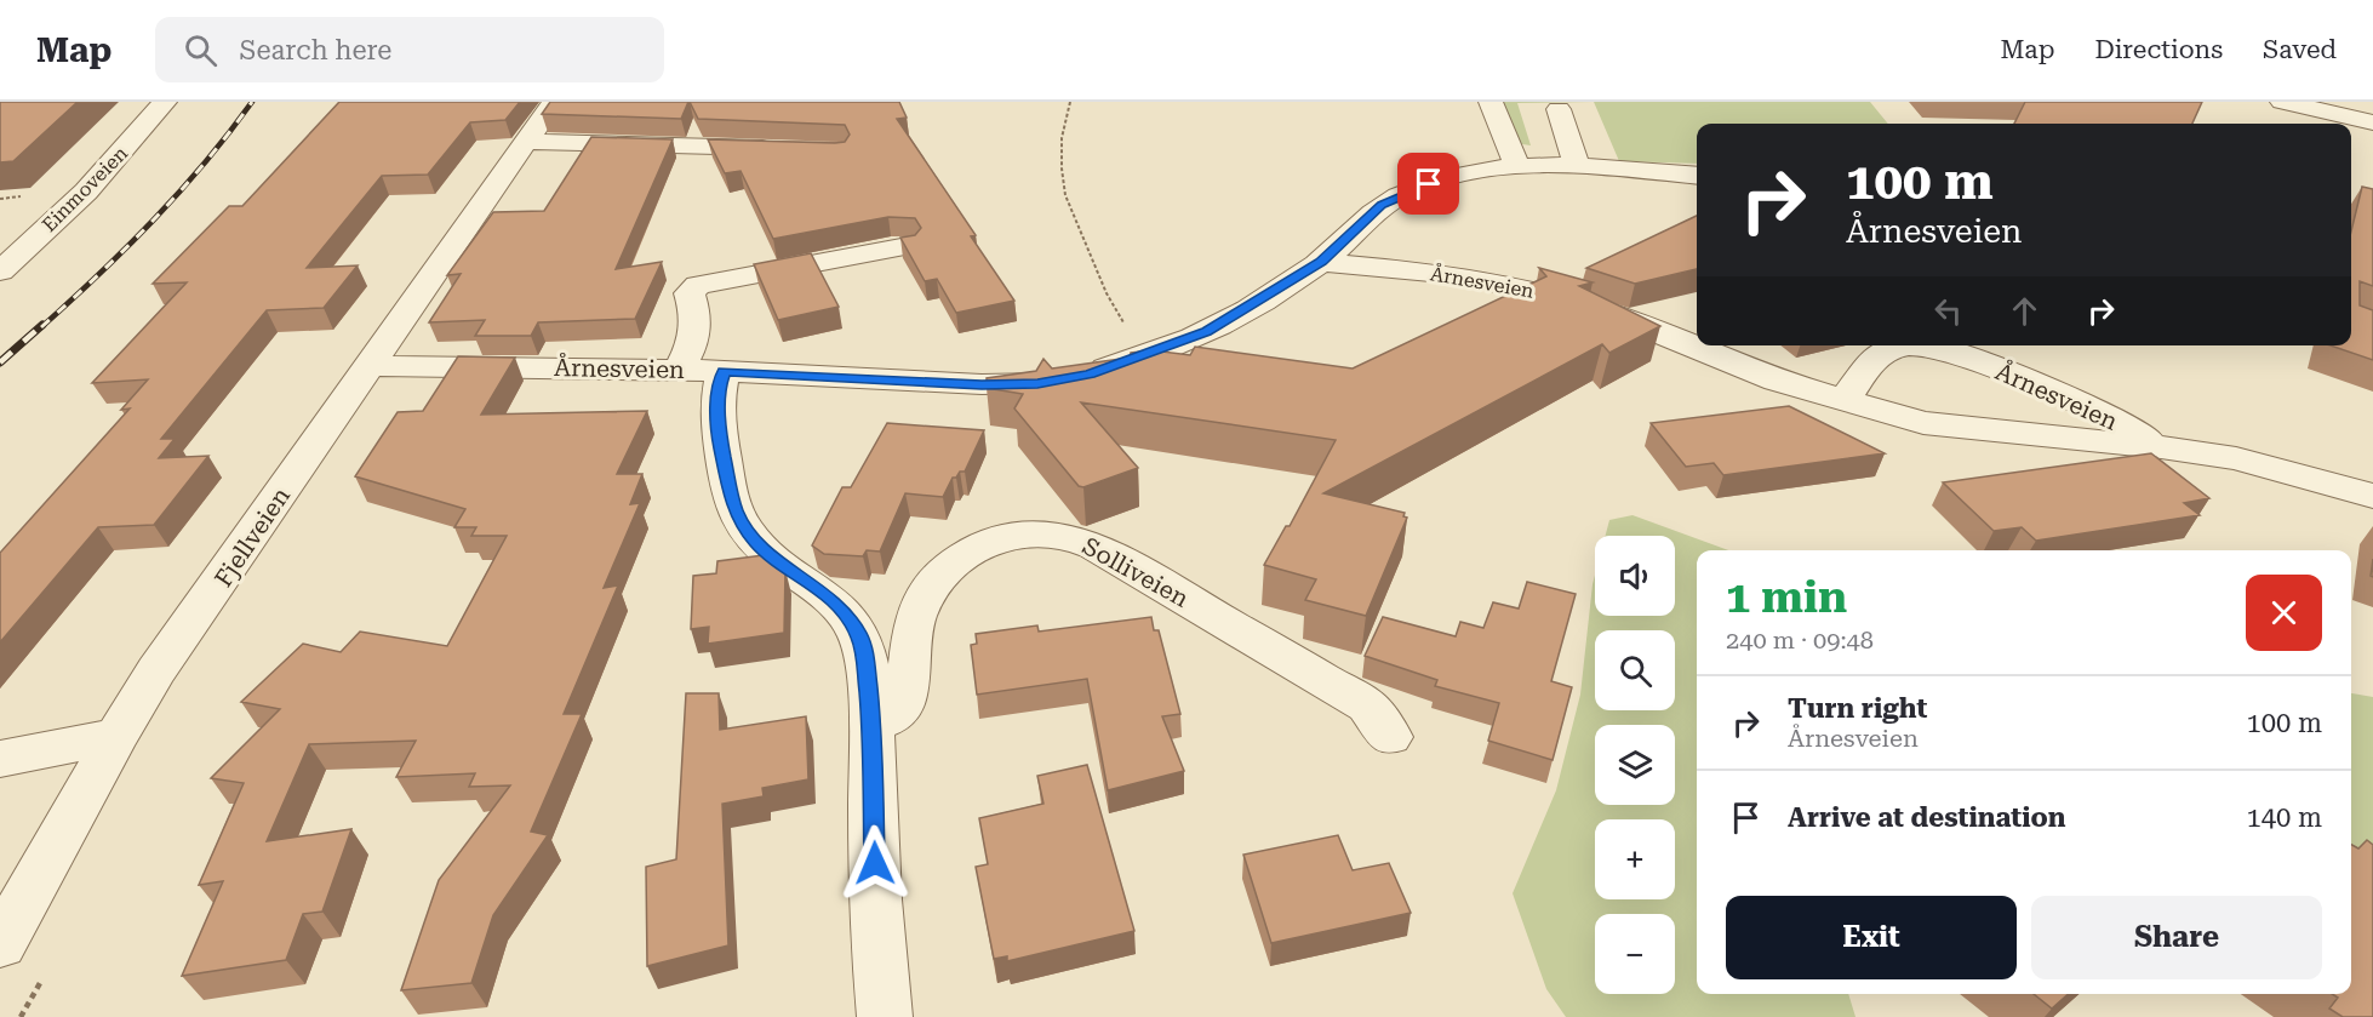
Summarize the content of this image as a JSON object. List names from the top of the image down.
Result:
{
  "streets": {
    "street": [
      "Einmoveien",
      "Årnesveien",
      "Fjellveien",
      "Solliveien"
    ]
  },
  "crossings": [
    ["Årnesveien", "Fjellveien"]
  ],
  "page": {
    "header": "Map",
    "search": "Search here",
    "nav": ["Map", "Directions", "Saved"],
    "turn": ["100 m", "Årnesveien"],
    "map_buttons": ["+", "−"],
    "heading": ["1 min", "240 m · 09:48"],
    "list": [
      {
        "name": "Turn right",
        "note": "Årnesveien",
        "value": "100 m"
      },
      {
        "name": "Arrive at destination",
        "value": "140 m"
      }
    ],
    "buttons": ["Exit", "Share"]
  }
}
